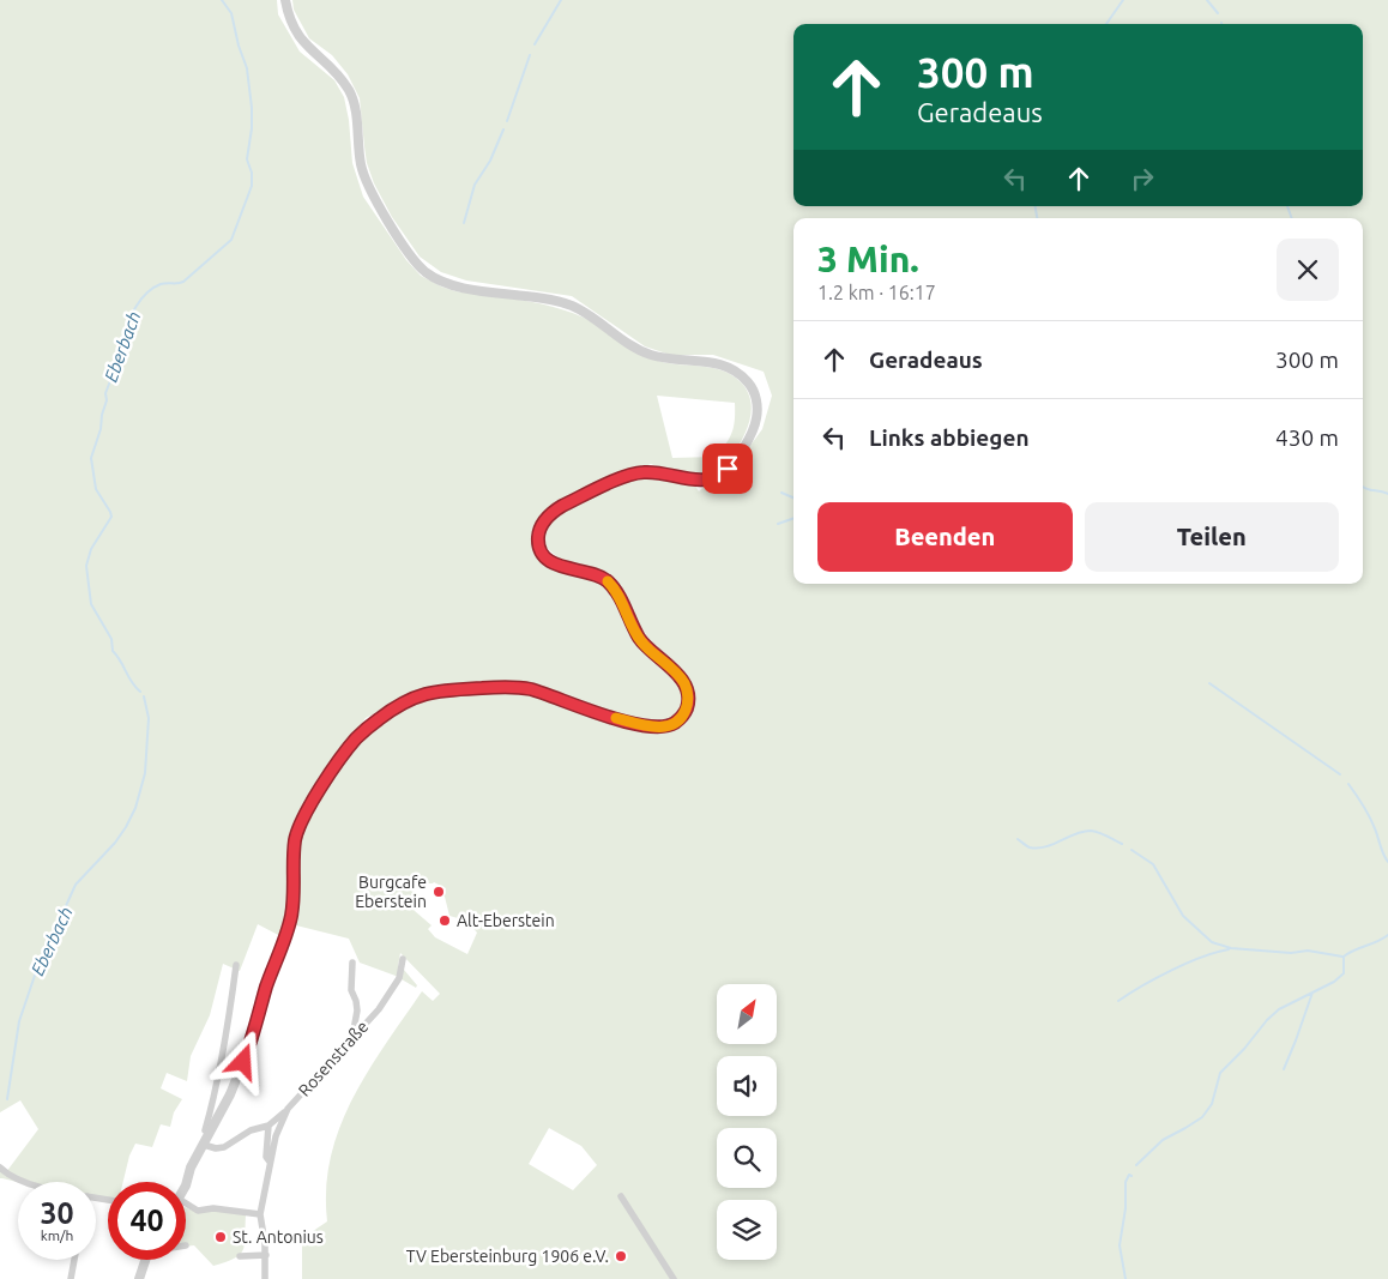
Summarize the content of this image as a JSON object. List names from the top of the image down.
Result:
{
  "streets": {
    "street": ["Rosenstraße"]
  },
  "water": ["Eberbach"],
  "places": [
    "Burgcafe Eberstein",
    "Alt-Eberstein",
    "St. Antonius",
    "TV Ebersteinburg 1906 e.V."
  ],
  "north": "top right",
  "page": {
    "turn": ["300 m", "Geradeaus"],
    "heading": ["3 Min.", "1.2 km · 16:17"],
    "list": [
      {
        "name": "Geradeaus",
        "value": "300 m"
      },
      {
        "name": "Links abbiegen",
        "value": "430 m"
      }
    ],
    "buttons": ["Beenden", "Teilen"],
    "speed": "30 km/h",
    "limit": "40"
  }
}
